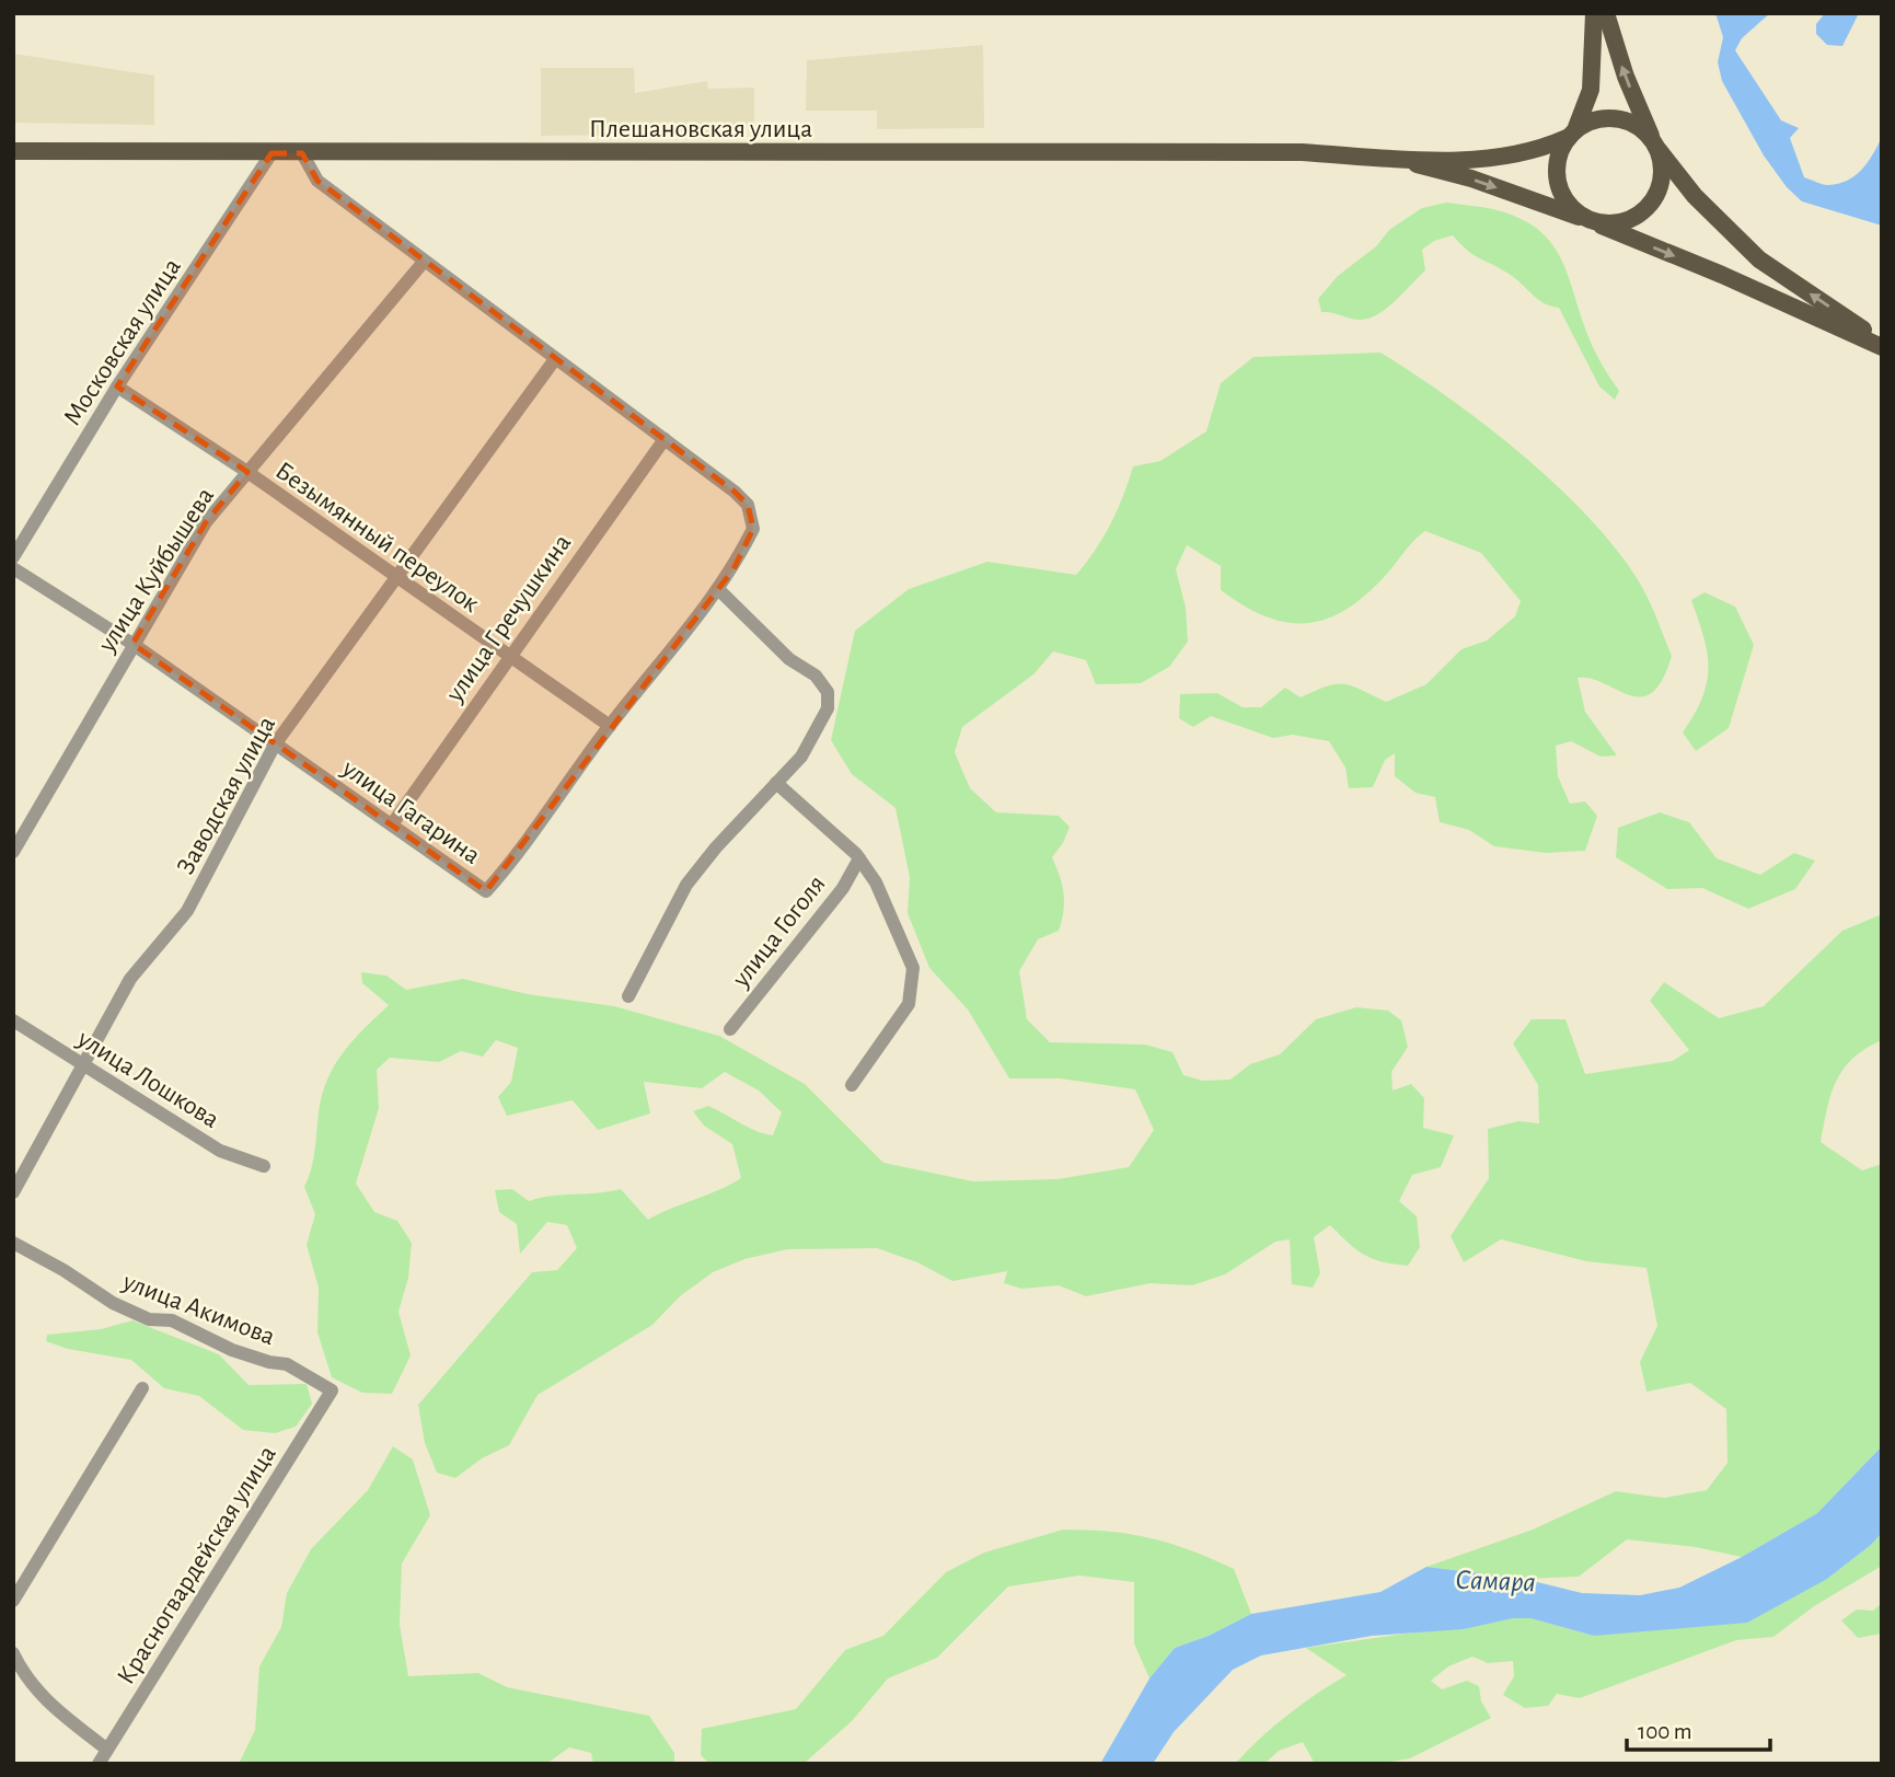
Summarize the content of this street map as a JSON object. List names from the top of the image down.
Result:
{
  "streets": {
    "main road": ["Плешановская улица"],
    "street": [
      "Московская улица",
      "Безымянный переулок",
      "улица Куйбышева",
      "улица Гречушкина",
      "Заводская улица",
      "улица Гагарина",
      "улица Гоголя",
      "улица Лошкова",
      "улица Акимова",
      "Красногвардейская улица"
    ]
  },
  "crossings": [
    ["Плешановская улица", "Московская улица"],
    ["Московская улица", "Безымянный переулок"],
    ["Безымянный переулок", "улица Куйбышева"],
    ["Безымянный переулок", "улица Гречушкина"],
    ["Безымянный переулок", "Заводская улица"],
    ["Безымянный переулок", "улица Гагарина"],
    ["улица Куйбышева", "улица Гагарина"],
    ["улица Гречушкина", "улица Гагарина"],
    ["Заводская улица", "улица Гагарина"],
    ["Заводская улица", "улица Лошкова"],
    ["улица Акимова", "Красногвардейская улица"]
  ],
  "water": ["Самара"],
  "scale_bar": "100 m"
}
